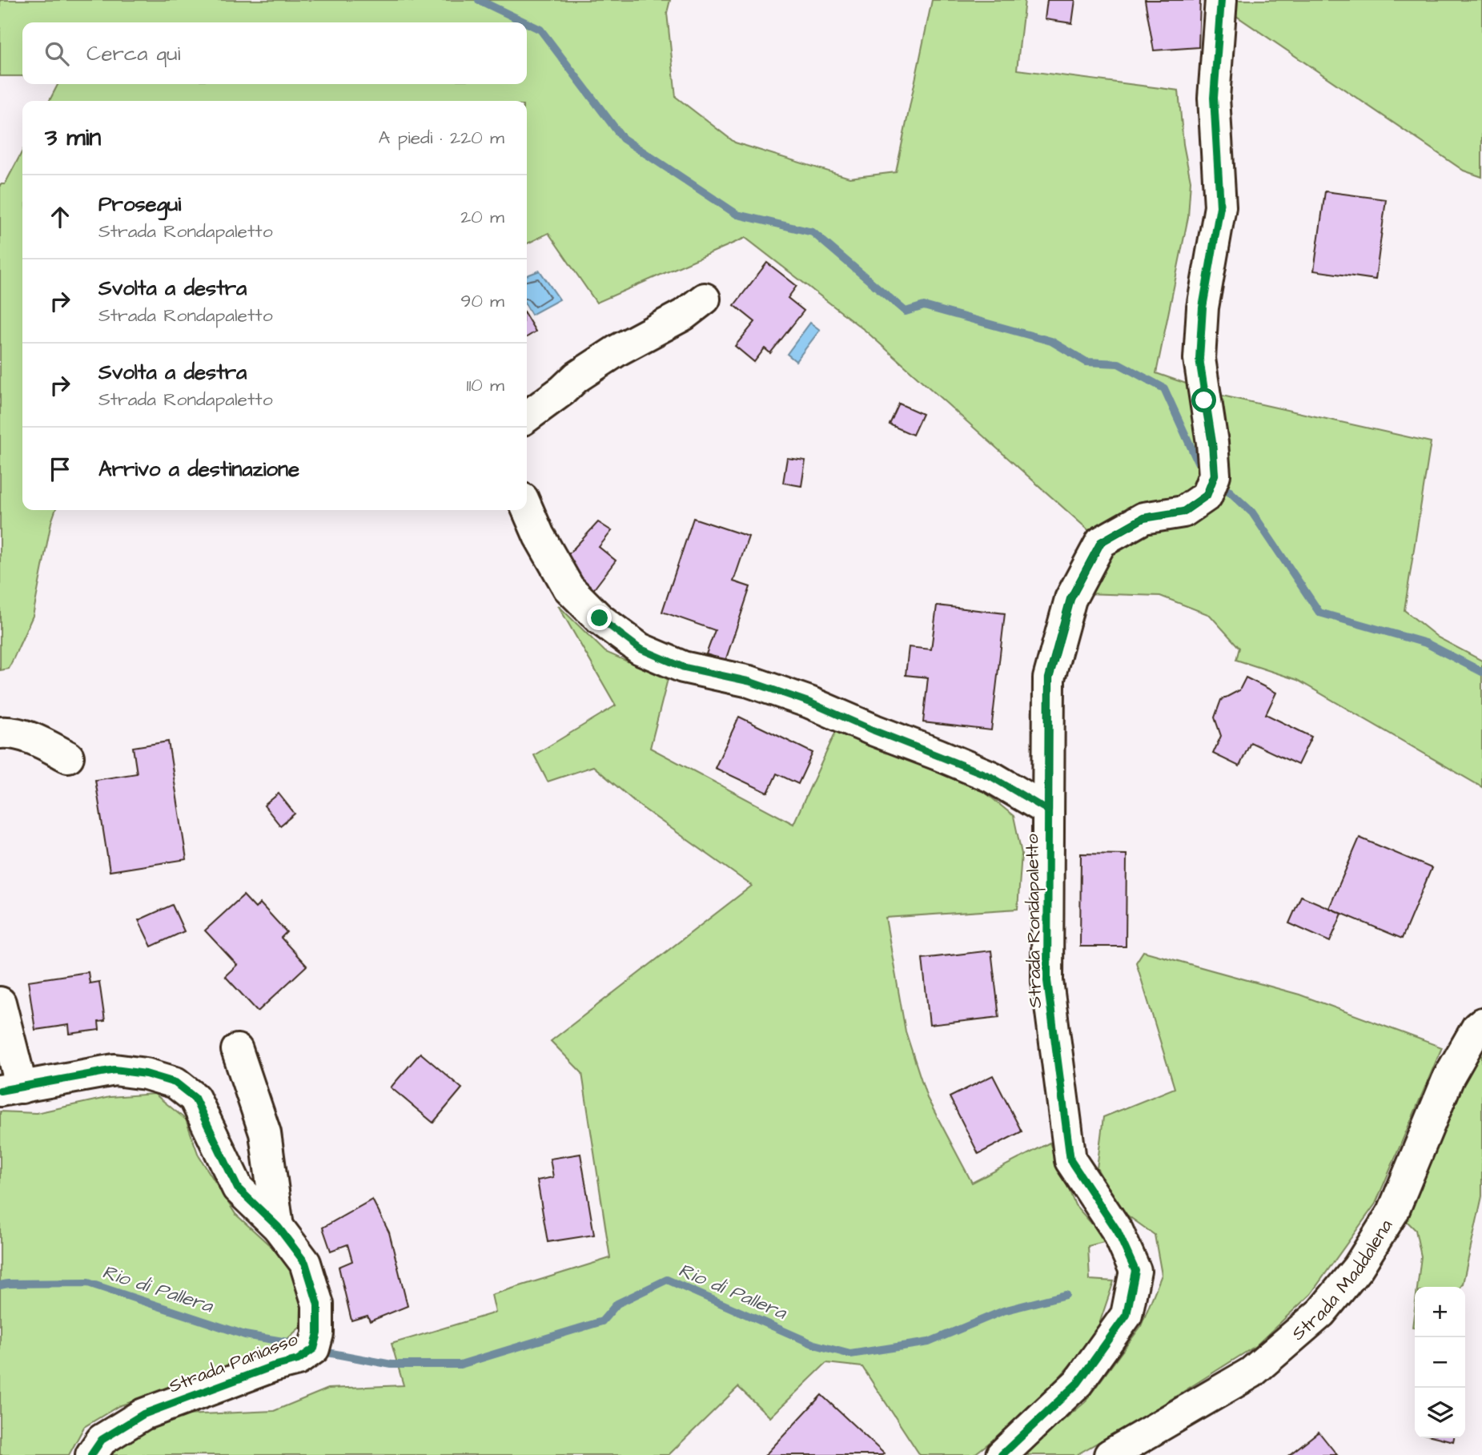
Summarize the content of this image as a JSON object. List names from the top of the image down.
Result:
{
  "streets": {
    "street": ["Strada Rondapaletto", "Strada Maddalena", "Strada Paniasso"]
  },
  "water": ["Rio di Pallera"],
  "page": {
    "search": "Cerca qui",
    "heading": ["3 min", "A piedi · 220 m"],
    "list": [
      ["Prosegui", "Strada Rondapaletto", "20 m"],
      ["Svolta a destra", "Strada Rondapaletto", "90 m"],
      ["Svolta a destra", "Strada Rondapaletto", "110 m"],
      "Arrivo a destinazione"
    ],
    "map_buttons": ["+", "−"]
  }
}
